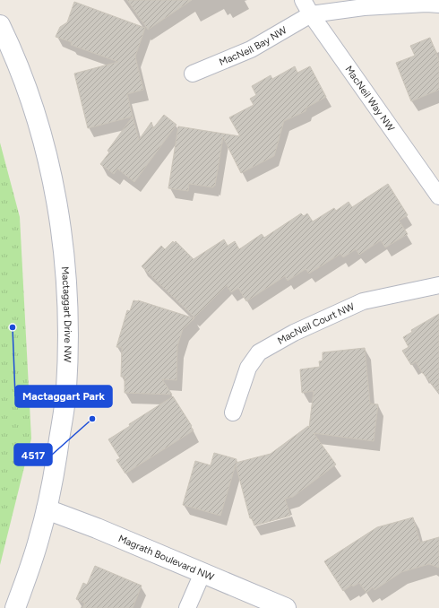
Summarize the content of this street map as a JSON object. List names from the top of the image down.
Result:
{
  "streets": {
    "street": [
      "MacNeil Bay NW",
      "MacNeil Way NW",
      "Mactaggart Drive NW",
      "MacNeil Court NW",
      "Magrath Boulevard NW"
    ]
  },
  "crossings": [
    ["MacNeil Bay NW", "MacNeil Way NW"],
    ["Mactaggart Drive NW", "Magrath Boulevard NW"]
  ],
  "places": ["Mactaggart Park", "4517"]
}
